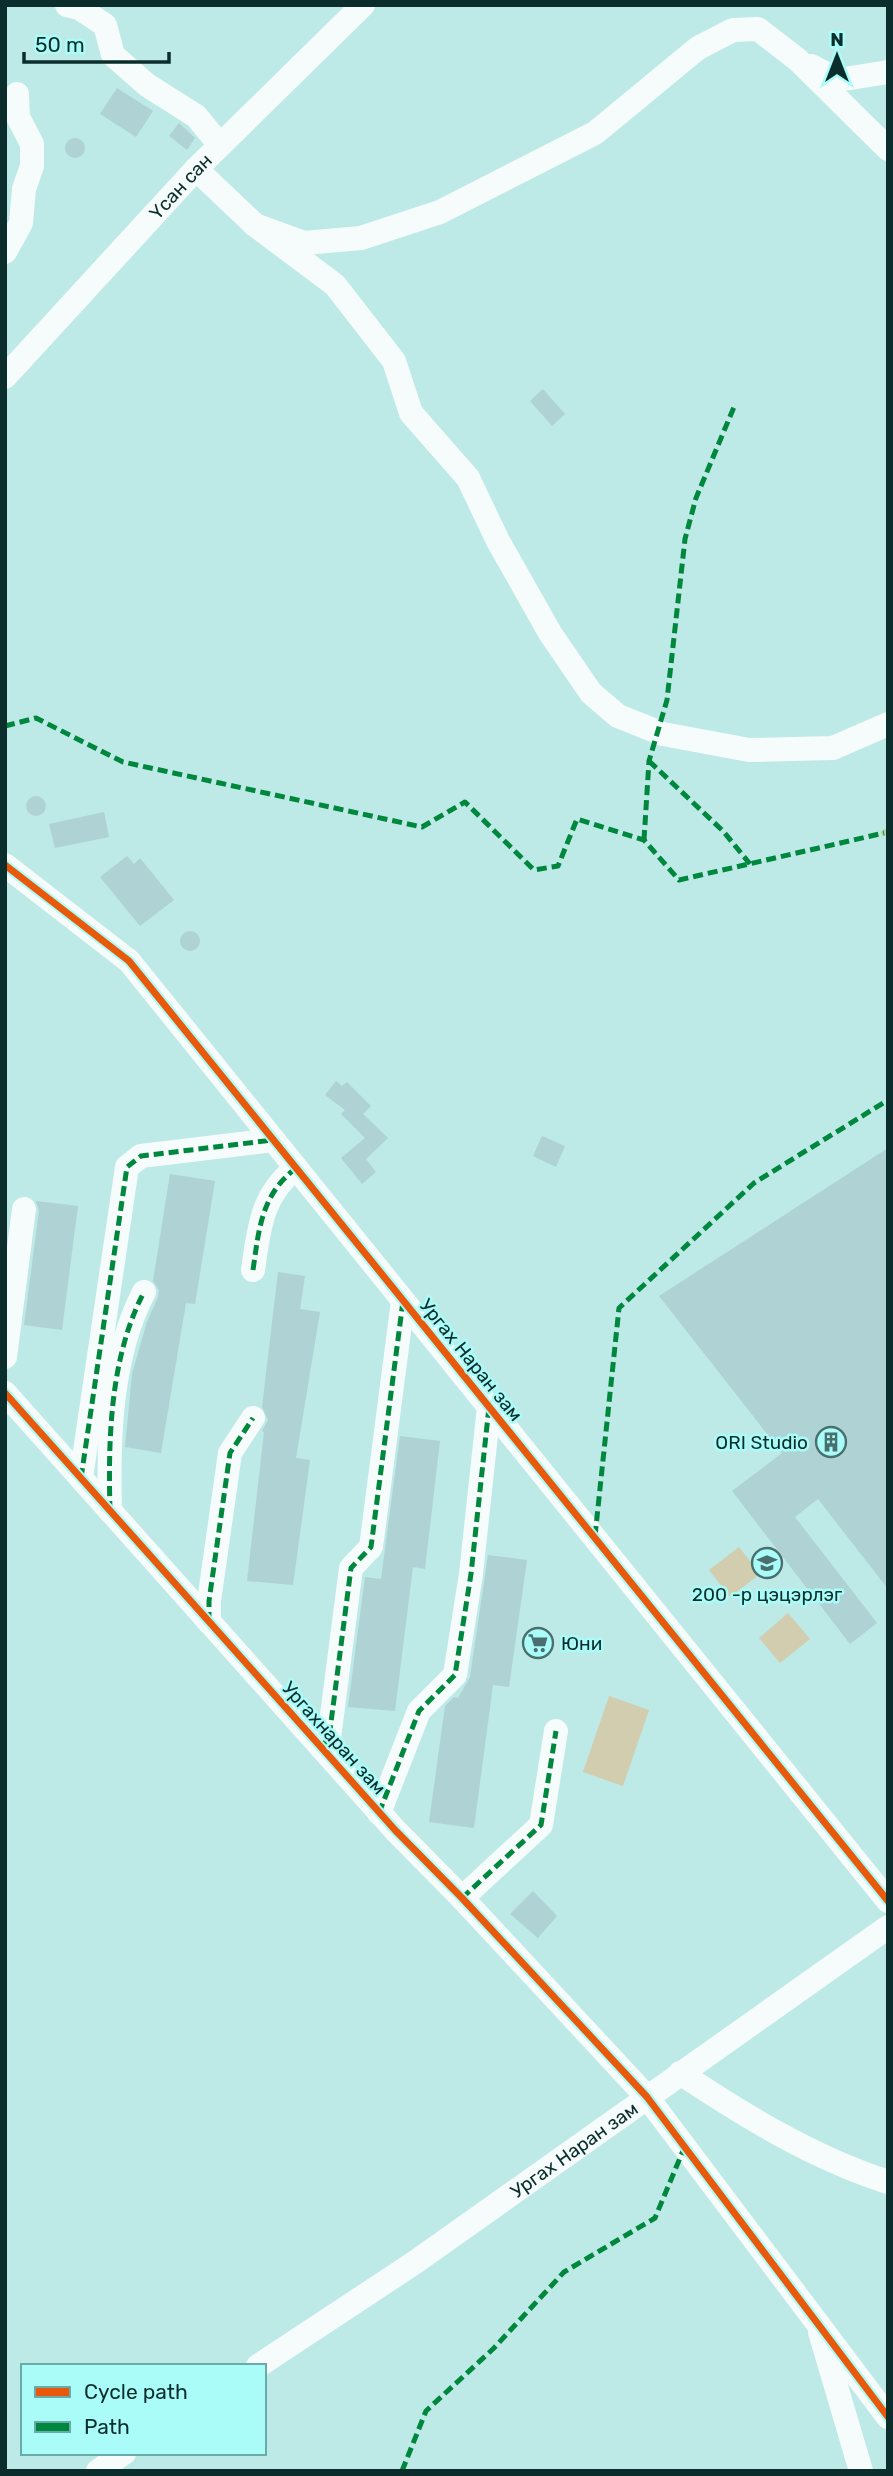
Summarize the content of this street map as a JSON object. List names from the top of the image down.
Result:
{
  "streets": {
    "street": ["Үсан сан", "Ургах Наран зам", "Ургахнаран зам"]
  },
  "crossings": [
    ["Ургах Наран зам", "Ургахнаран зам"]
  ],
  "places": {
    "building": ["ORI Studio"],
    "school or university": ["200 -р цэцэрлэг"],
    "supermarket": ["Юни"]
  },
  "legend": ["Cycle path", "Path"],
  "scale_bar": "50 m",
  "north": "top"
}
